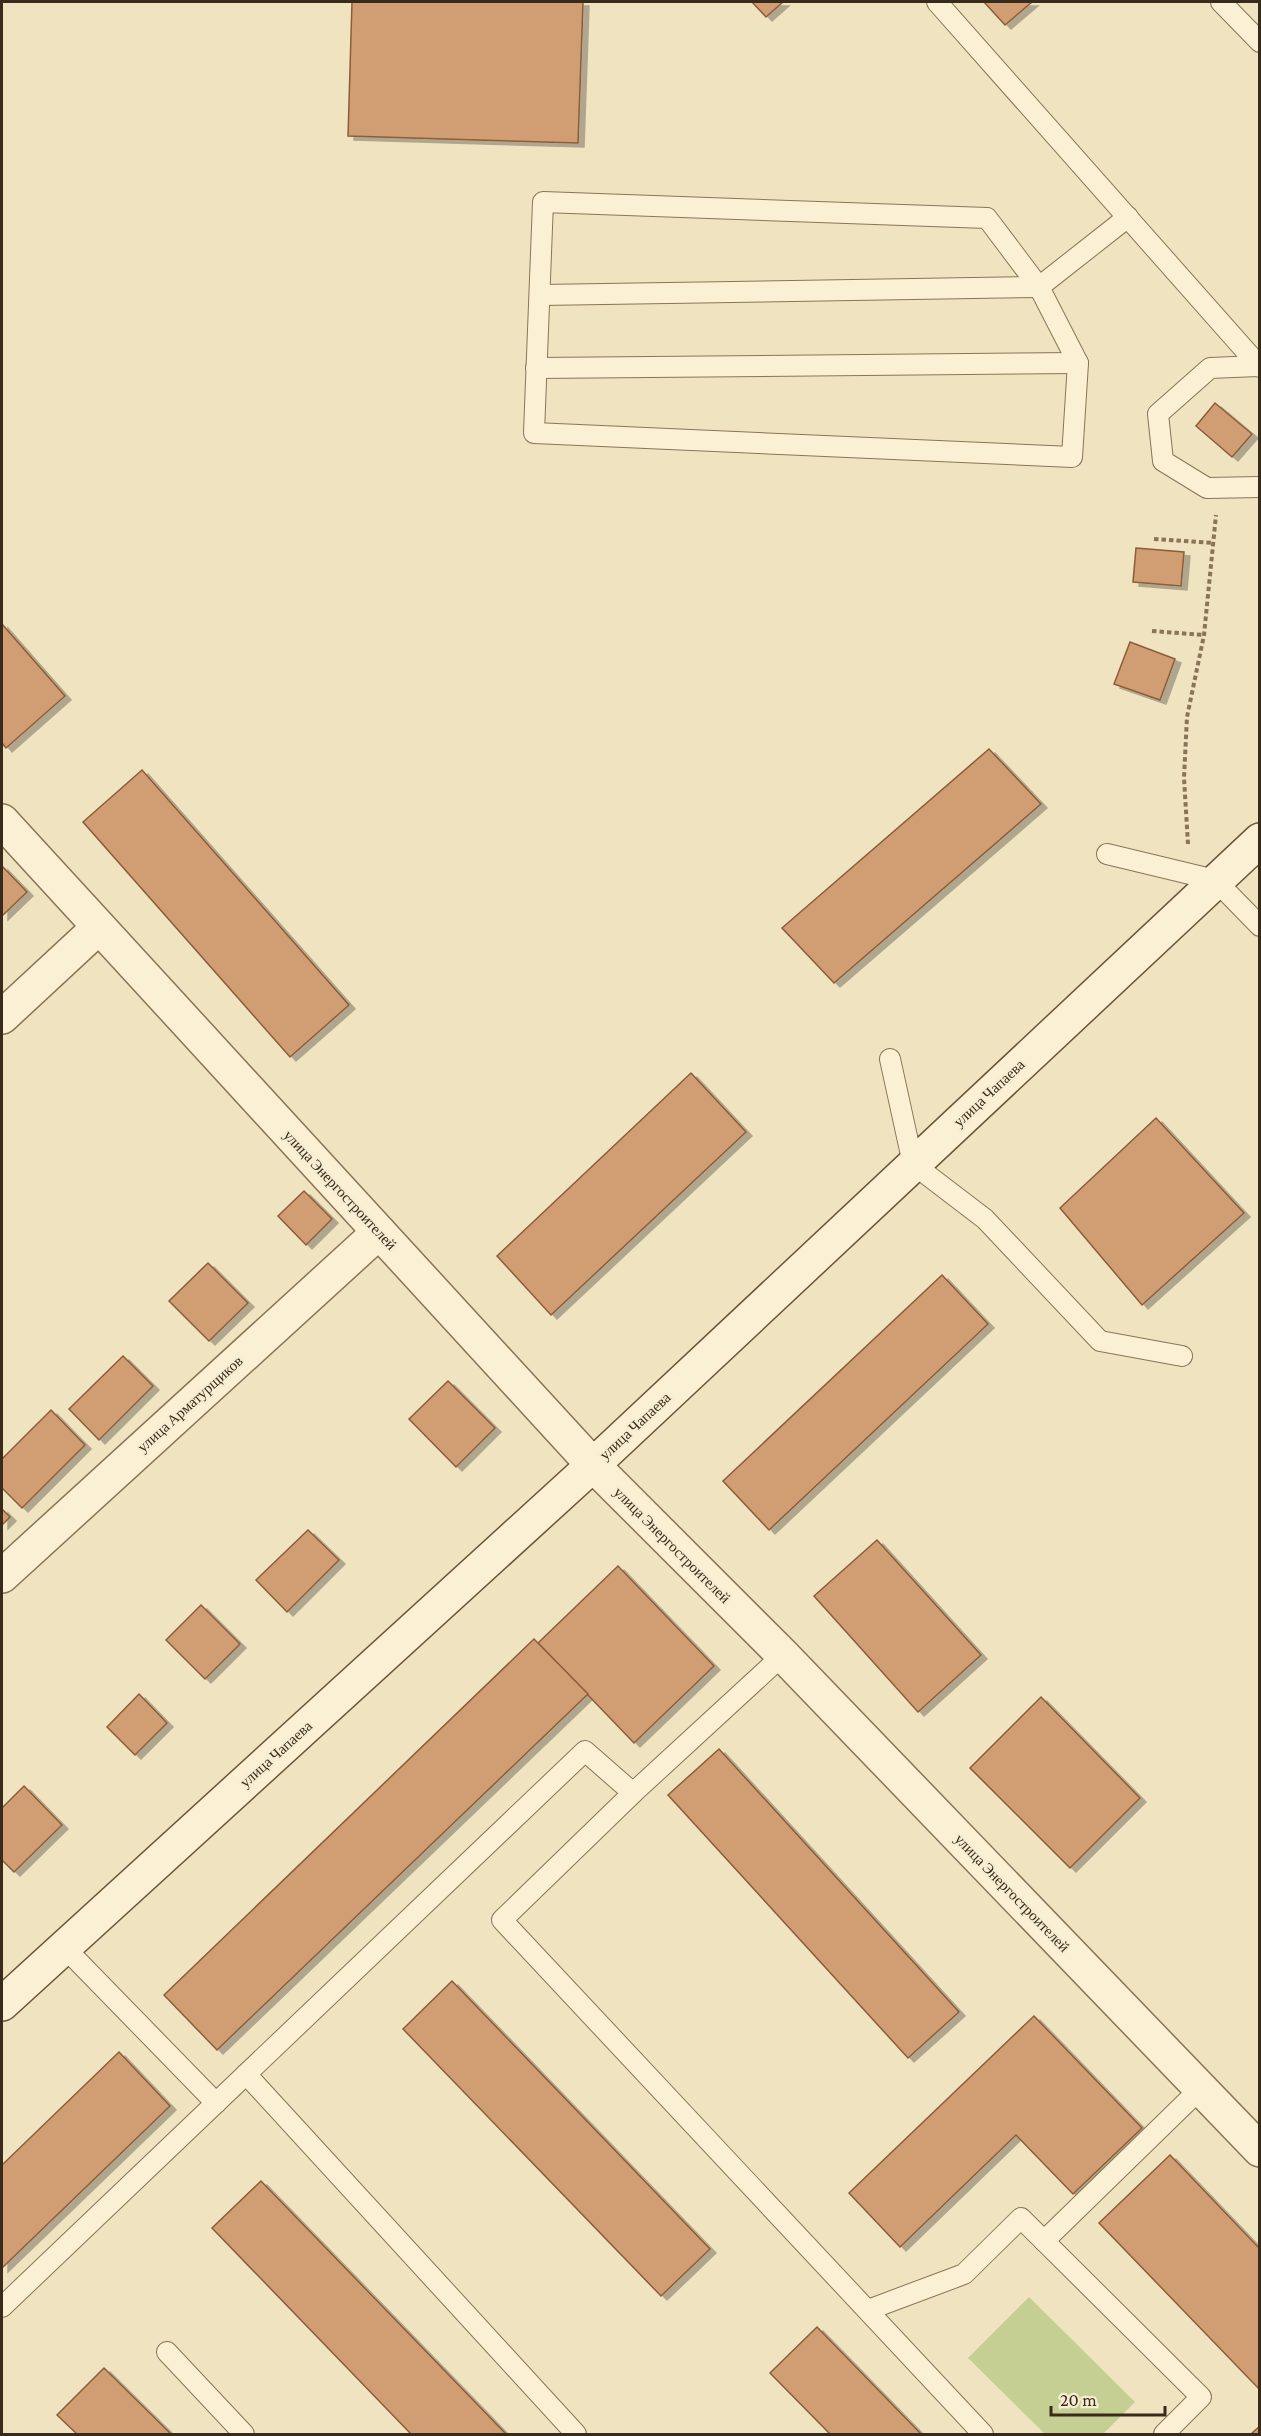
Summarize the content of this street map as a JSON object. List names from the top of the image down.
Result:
{
  "streets": {
    "street": ["улица Чапаева", "улица Энергостроителей", "улица Арматурщиков"]
  },
  "crossings": [
    ["улица Чапаева", "улица Энергостроителей"],
    ["улица Энергостроителей", "улица Арматурщиков"]
  ],
  "scale_bar": "20 m"
}
